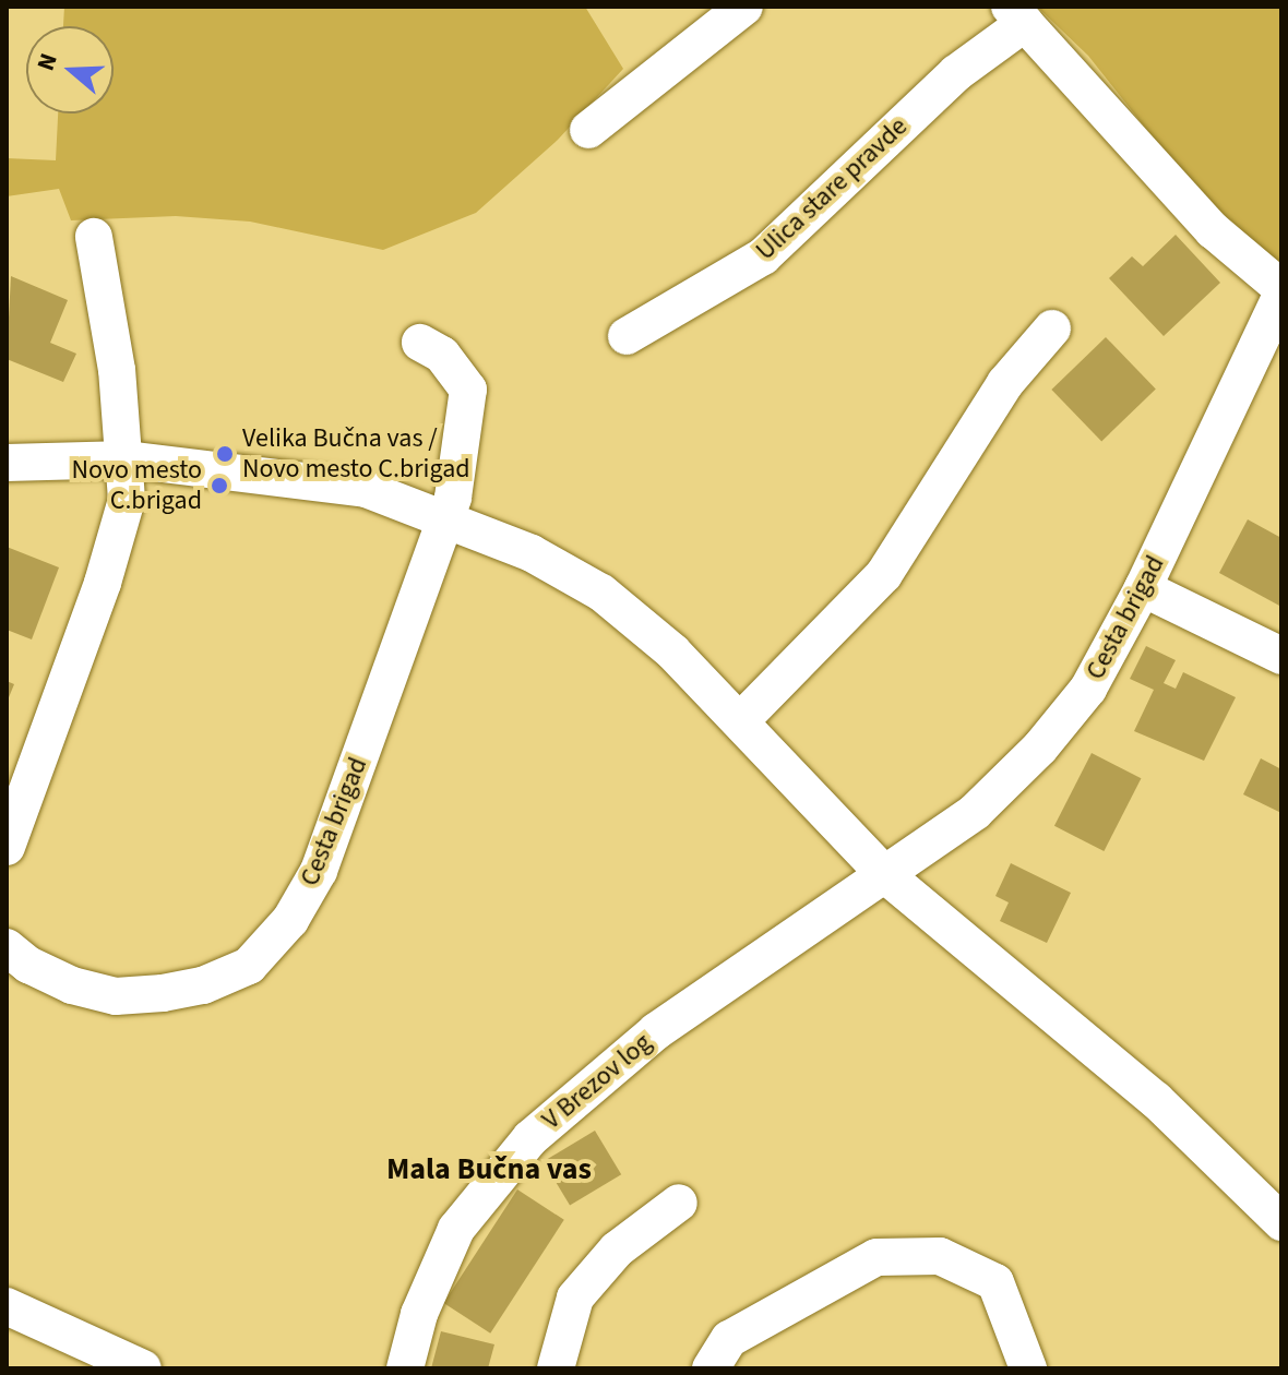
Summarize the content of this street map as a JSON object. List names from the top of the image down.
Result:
{
  "streets": {
    "street": ["Ulica stare pravde", "Cesta brigad", "V Brezov log"]
  },
  "crossings": [
    ["Cesta brigad", "V Brezov log"]
  ],
  "districts": ["Mala Bučna vas"],
  "places": ["Velika Bučna vas / Novo mesto C.brigad", "Novo mesto C.brigad"],
  "north": "left"
}
